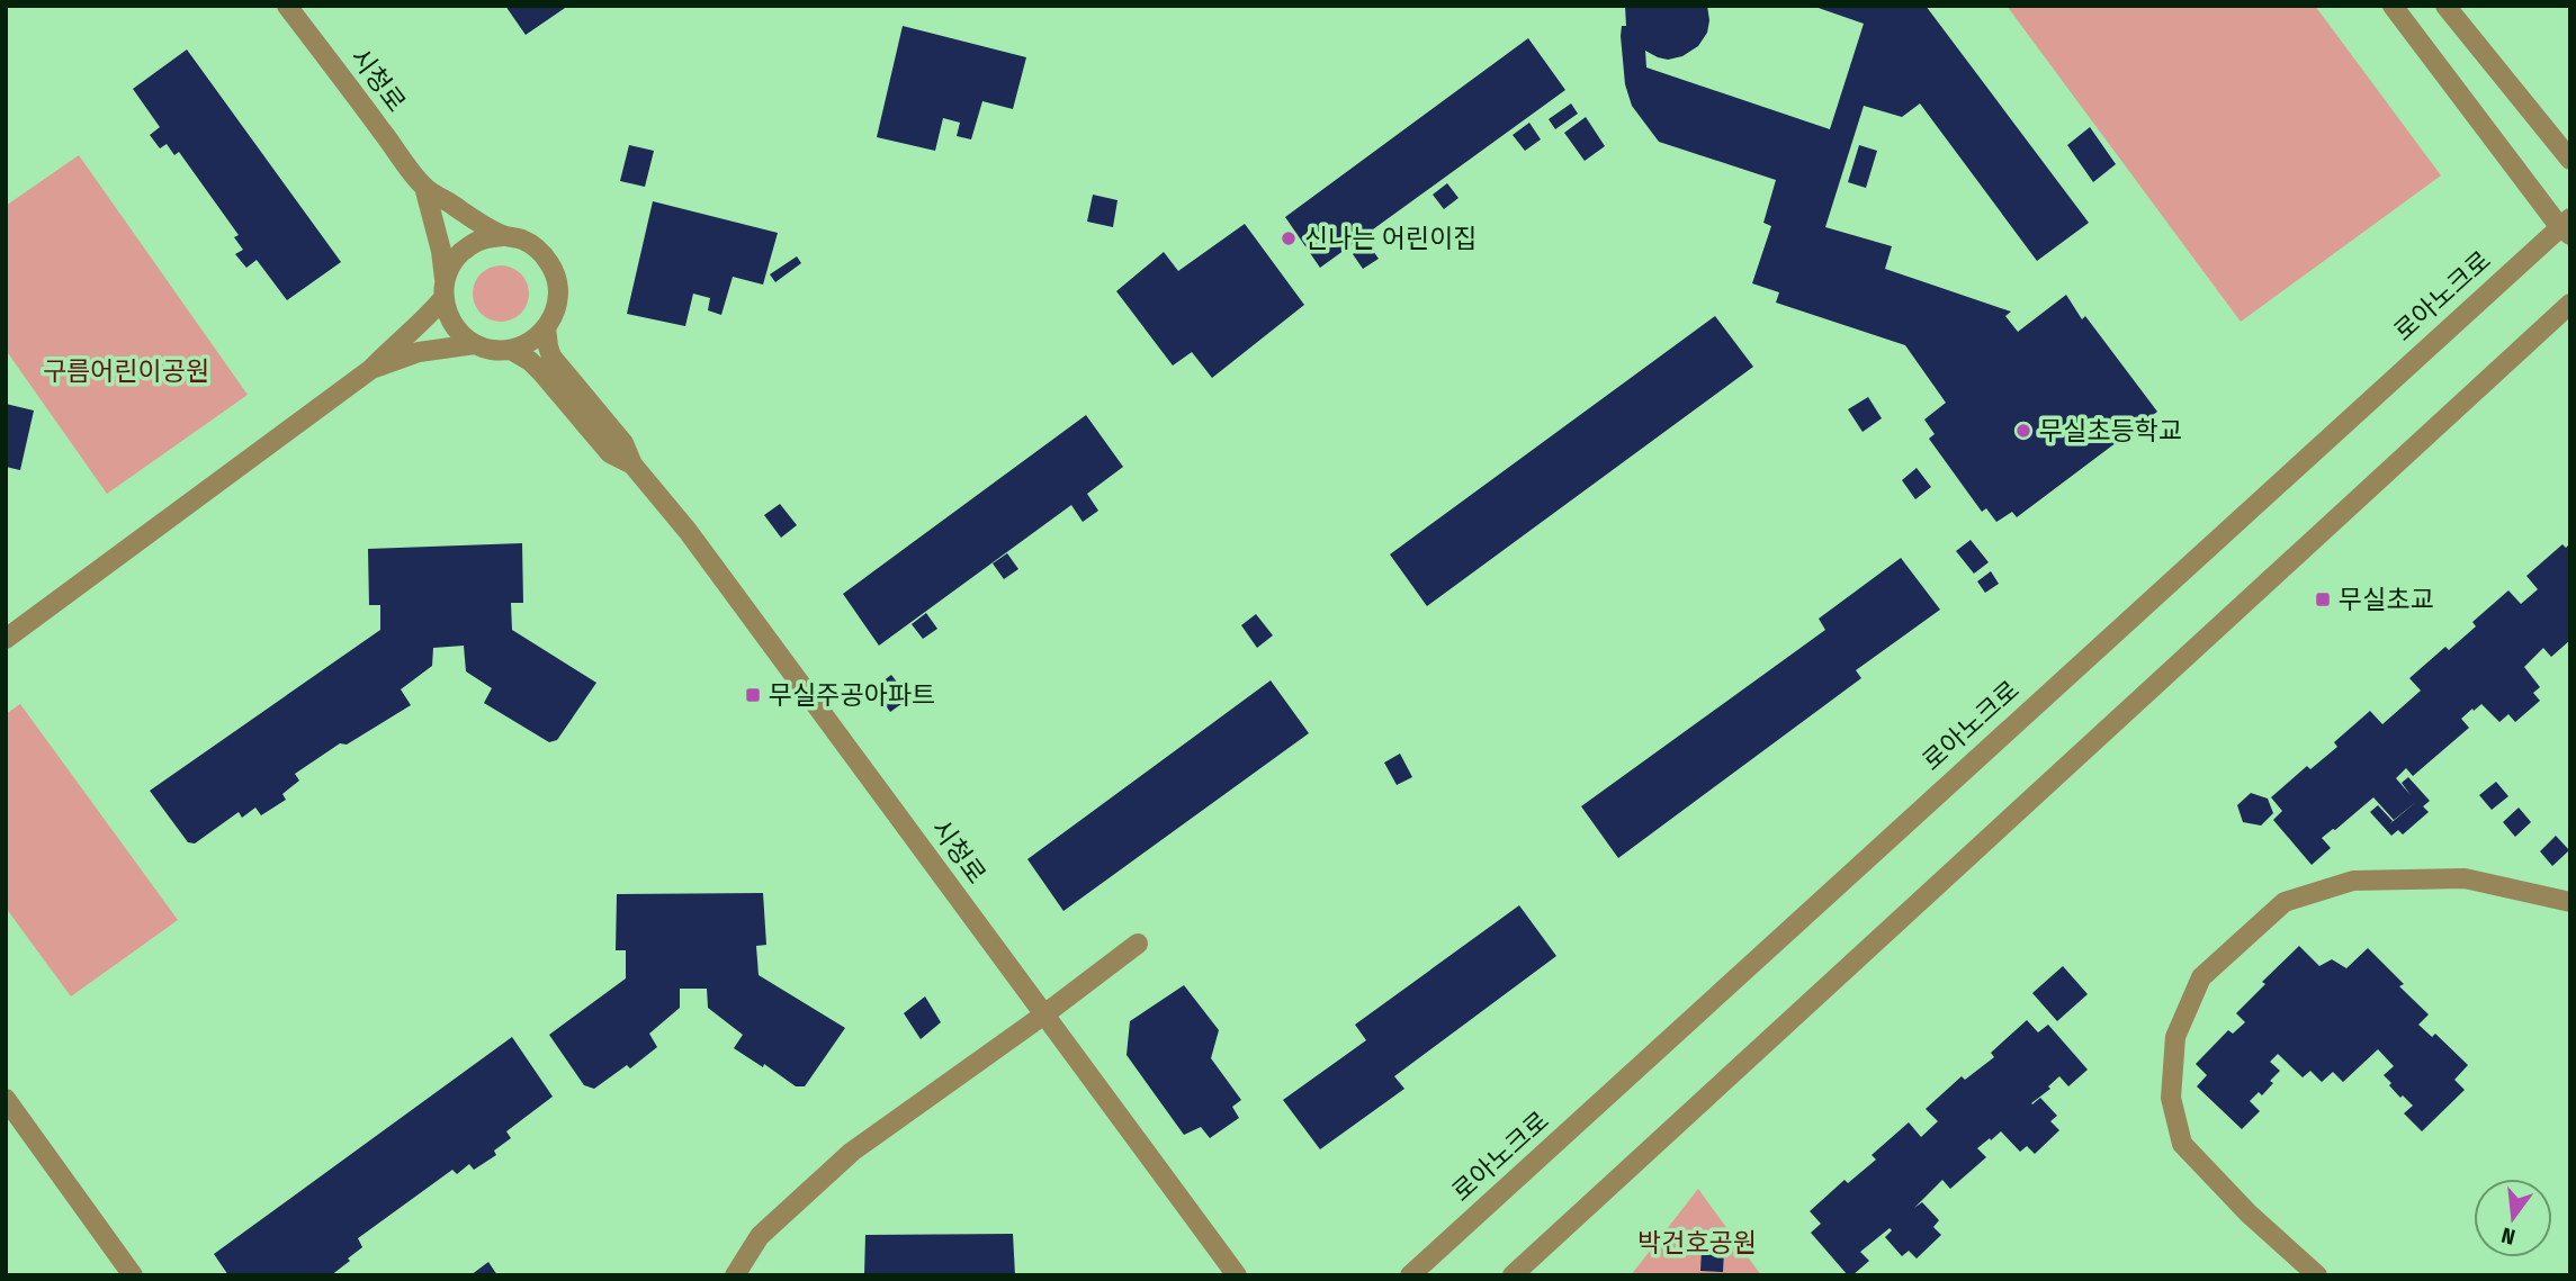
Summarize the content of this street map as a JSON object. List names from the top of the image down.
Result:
{
  "streets": {
    "street": ["시청로", "로아노크로"]
  },
  "parks": ["구름어린이공원", "박건호공원"],
  "places": {
    "other": ["신나는 어린이집", "무실초등학교"],
    "transit": ["무실초교", "무실주공아파트"]
  },
  "north": "bottom"
}
